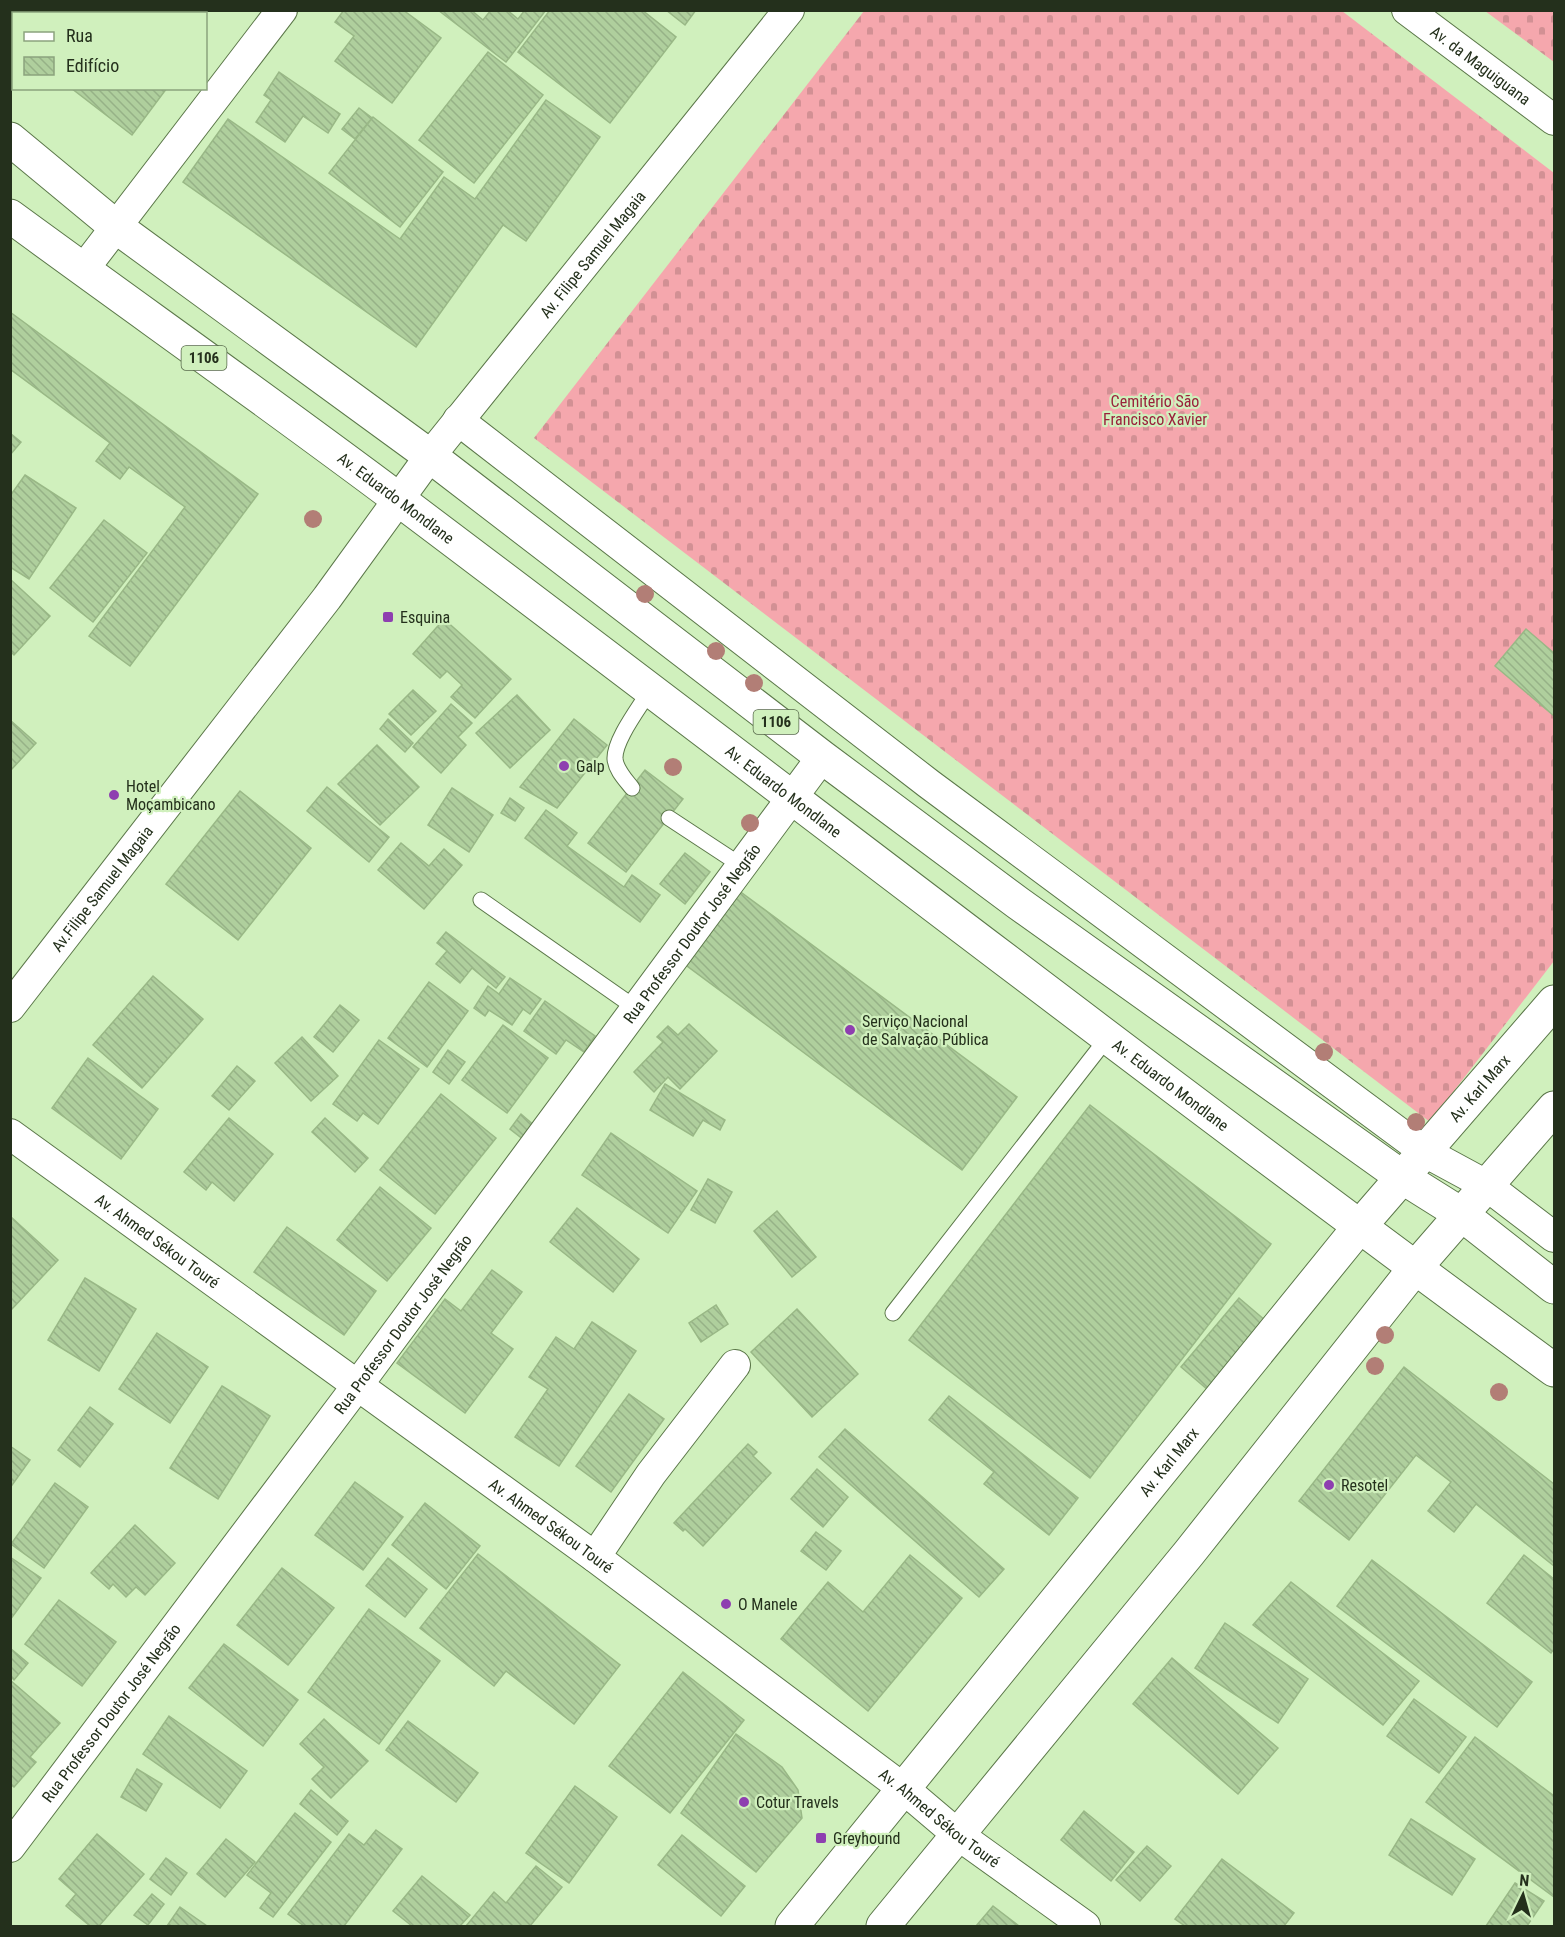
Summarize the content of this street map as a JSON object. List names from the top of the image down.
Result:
{
  "streets": {
    "main road": ["1106", "Av. Eduardo Mondlane", "Av. Karl Marx"],
    "street": [
      "Av. da Maguiguana",
      "Av. Filipe Samuel Magaia",
      "Av.Filipe Samuel Magaia",
      "Rua Professor Doutor José Negrão",
      "Av. Ahmed Sékou Touré"
    ]
  },
  "crossings": [
    ["Av. Filipe Samuel Magaia", "1106"],
    ["Av. Filipe Samuel Magaia", "Av. Eduardo Mondlane"],
    ["Av. Filipe Samuel Magaia", "Av.Filipe Samuel Magaia"],
    ["1106", "Rua Professor Doutor José Negrão"],
    ["1106", "Av. Karl Marx"],
    ["Av. Eduardo Mondlane", "Av.Filipe Samuel Magaia"],
    ["Av. Eduardo Mondlane", "Rua Professor Doutor José Negrão"],
    ["Av. Eduardo Mondlane", "Av. Karl Marx"],
    ["Rua Professor Doutor José Negrão", "Av. Ahmed Sékou Touré"],
    ["Av. Karl Marx", "Av. Ahmed Sékou Touré"]
  ],
  "parks": ["Cemitério São Francisco Xavier"],
  "places": {
    "transit": ["Esquina", "Greyhound"],
    "other": [
      "Galp",
      "Hotel Moçambicano",
      "Serviço Nacional de Salvação Pública",
      "Resotel",
      "O Manele",
      "Cotur Travels"
    ]
  },
  "legend": ["Rua", "Edifício"],
  "north": "top"
}
